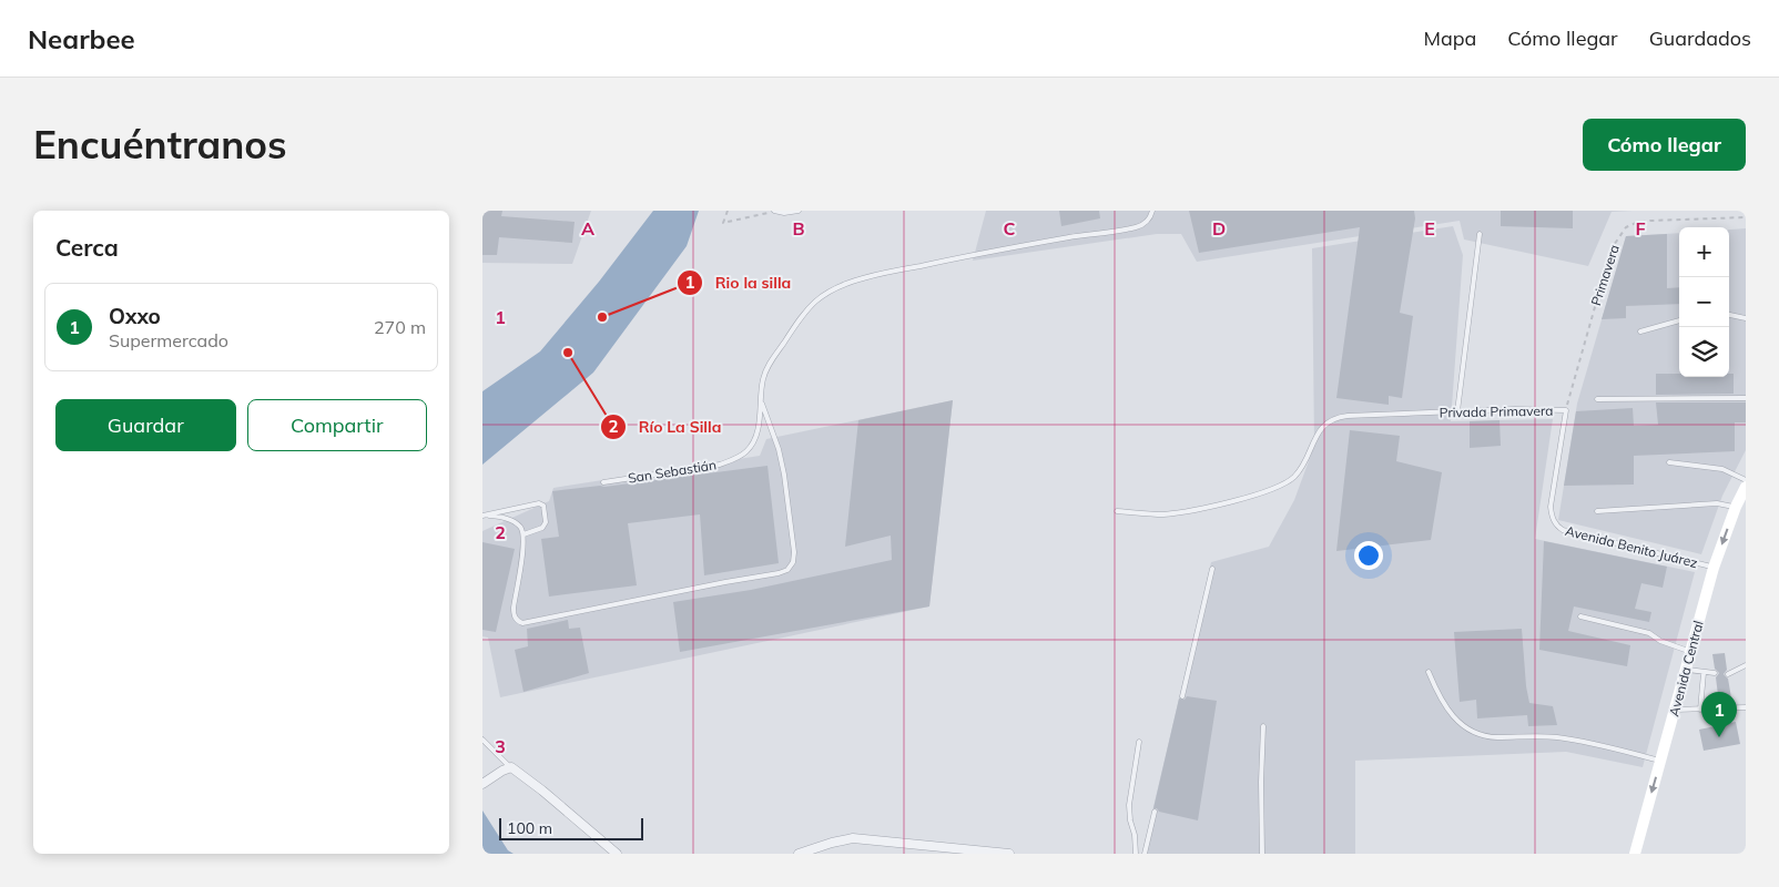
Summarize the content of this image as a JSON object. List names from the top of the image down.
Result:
{
  "streets": {
    "main road": ["Avenida Central"],
    "lane": ["Privada Primavera", "San Sebastián", "Avenida Benito Juárez"],
    "path": ["Primavera"]
  },
  "crossings": [
    ["Primavera", "Privada Primavera"],
    ["Privada Primavera", "Avenida Benito Juárez"],
    ["Avenida Benito Juárez", "Avenida Central"]
  ],
  "one_way": ["Avenida Central"],
  "places": ["Rio la silla", "Río La Silla"],
  "scale_bar": "100 m",
  "page": {
    "header": "Nearbee",
    "nav": ["Mapa", "Cómo llegar", "Guardados"],
    "buttons": [
      "Cómo llegar",
      ["Guardar", "Compartir"]
    ],
    "title": "Encuéntranos",
    "heading": "Cerca",
    "map_buttons": ["+", "−"],
    "list": [
      {
        "mark": "1",
        "name": "Oxxo",
        "note": "Supermercado",
        "value": "270 m"
      }
    ],
    "pins": "1",
    "scale": "100 m"
  },
  "grid": {
    "columns": [
      "A",
      "B",
      "C",
      "D",
      "E",
      "F"
    ],
    "rows": ["1", "2", "3"]
  }
}
